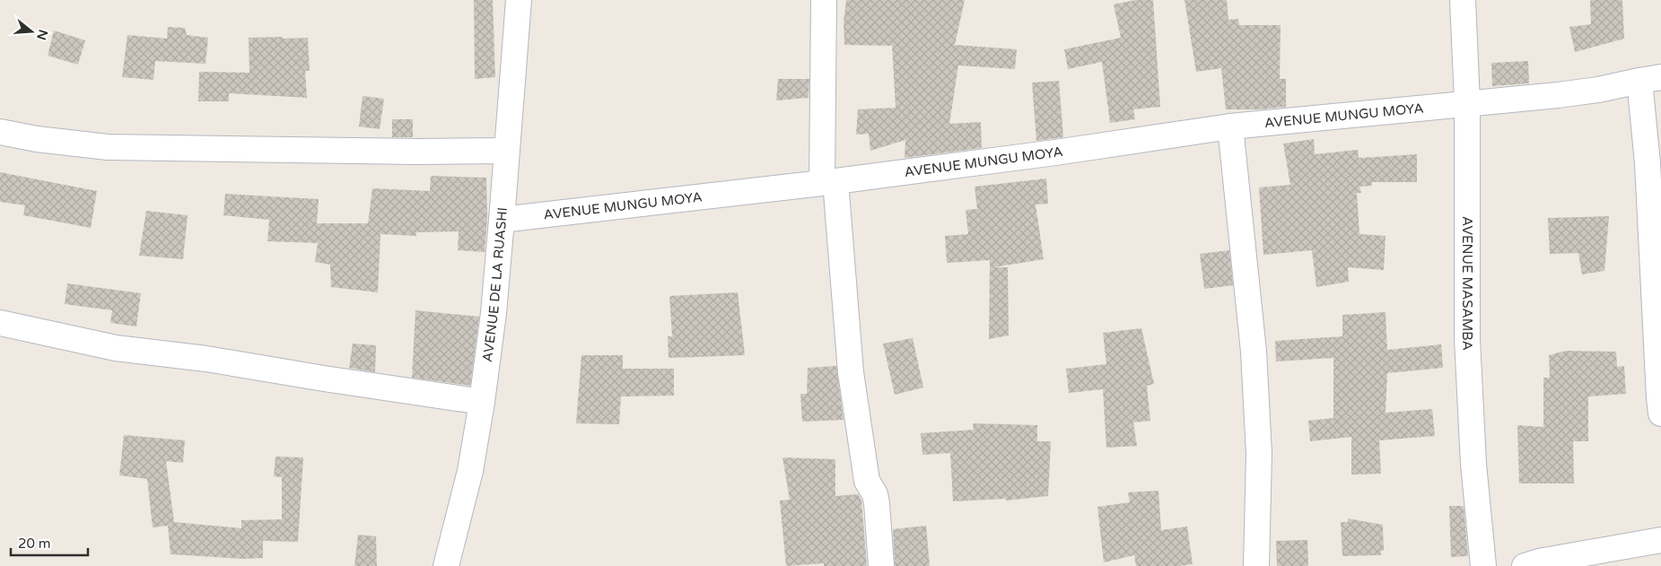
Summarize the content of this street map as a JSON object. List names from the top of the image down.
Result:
{
  "streets": {
    "street": ["AVENUE MUNGU MOYA", "AVENUE MASAMBA", "AVENUE DE LA RUASHI"]
  },
  "crossings": [
    ["AVENUE MUNGU MOYA", "AVENUE MASAMBA"],
    ["AVENUE MUNGU MOYA", "AVENUE DE LA RUASHI"]
  ],
  "scale_bar": "20 m",
  "north": "right"
}
